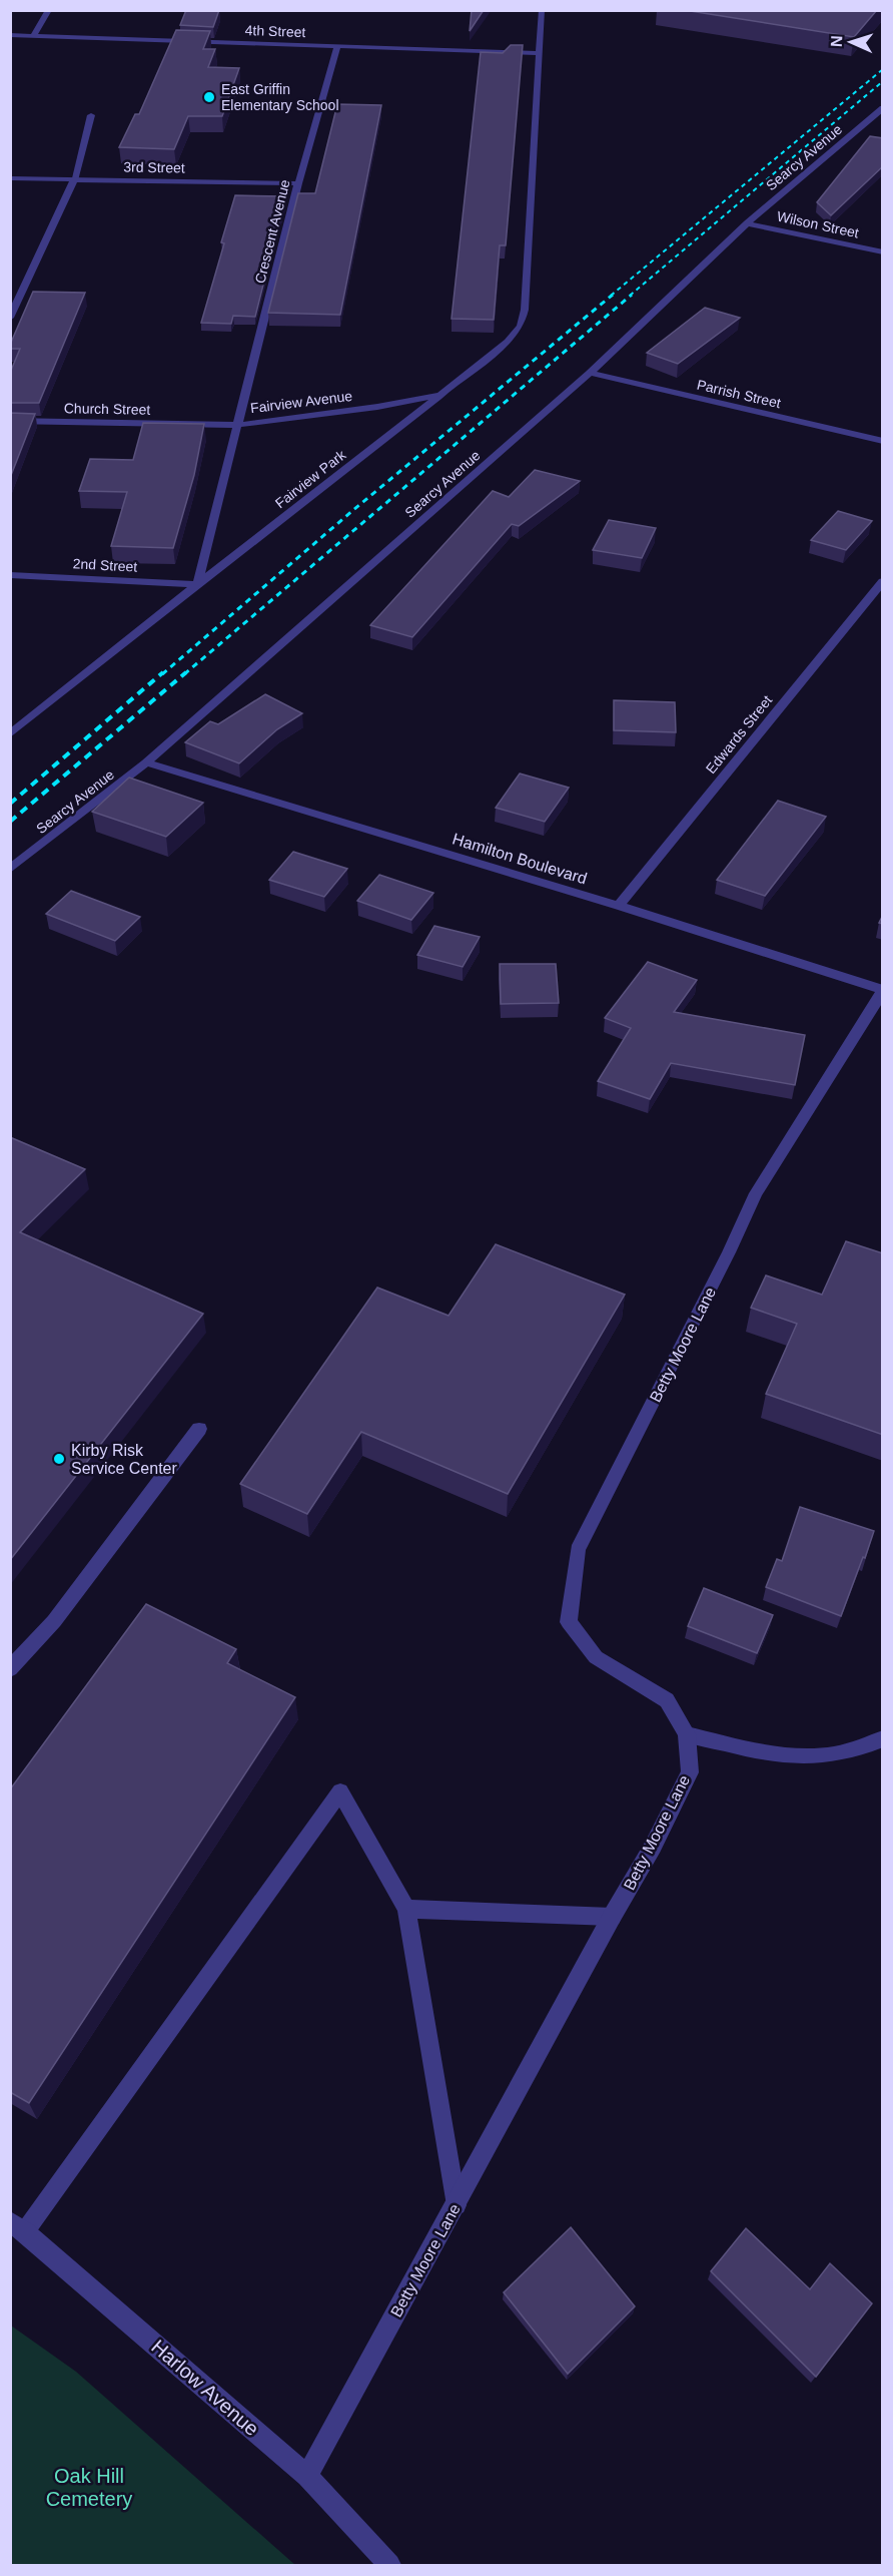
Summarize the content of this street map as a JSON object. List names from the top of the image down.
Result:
{
  "streets": {
    "street": [
      "4th Street",
      "Searcy Avenue",
      "3rd Street",
      "Wilson Street",
      "Crescent Avenue",
      "Parrish Street",
      "Fairview Avenue",
      "Church Street",
      "Fairview Park",
      "2nd Street",
      "Edwards Street",
      "Hamilton Boulevard",
      "Betty Moore Lane",
      "Harlow Avenue"
    ]
  },
  "crossings": [
    ["4th Street", "Crescent Avenue"],
    ["4th Street", "Fairview Avenue"],
    ["Searcy Avenue", "Wilson Street"],
    ["Searcy Avenue", "Parrish Street"],
    ["Searcy Avenue", "Hamilton Boulevard"],
    ["3rd Street", "Crescent Avenue"],
    ["Crescent Avenue", "Fairview Avenue"],
    ["Crescent Avenue", "Church Street"],
    ["Fairview Avenue", "Church Street"],
    ["Fairview Avenue", "Fairview Park"],
    ["Fairview Avenue", "2nd Street"],
    ["Fairview Park", "2nd Street"],
    ["Edwards Street", "Hamilton Boulevard"],
    ["Hamilton Boulevard", "Betty Moore Lane"],
    ["Betty Moore Lane", "Harlow Avenue"]
  ],
  "parks": ["Oak Hill Cemetery"],
  "places": ["East Griffin Elementary School", "Kirby Risk Service Center"],
  "north": "left"
}
